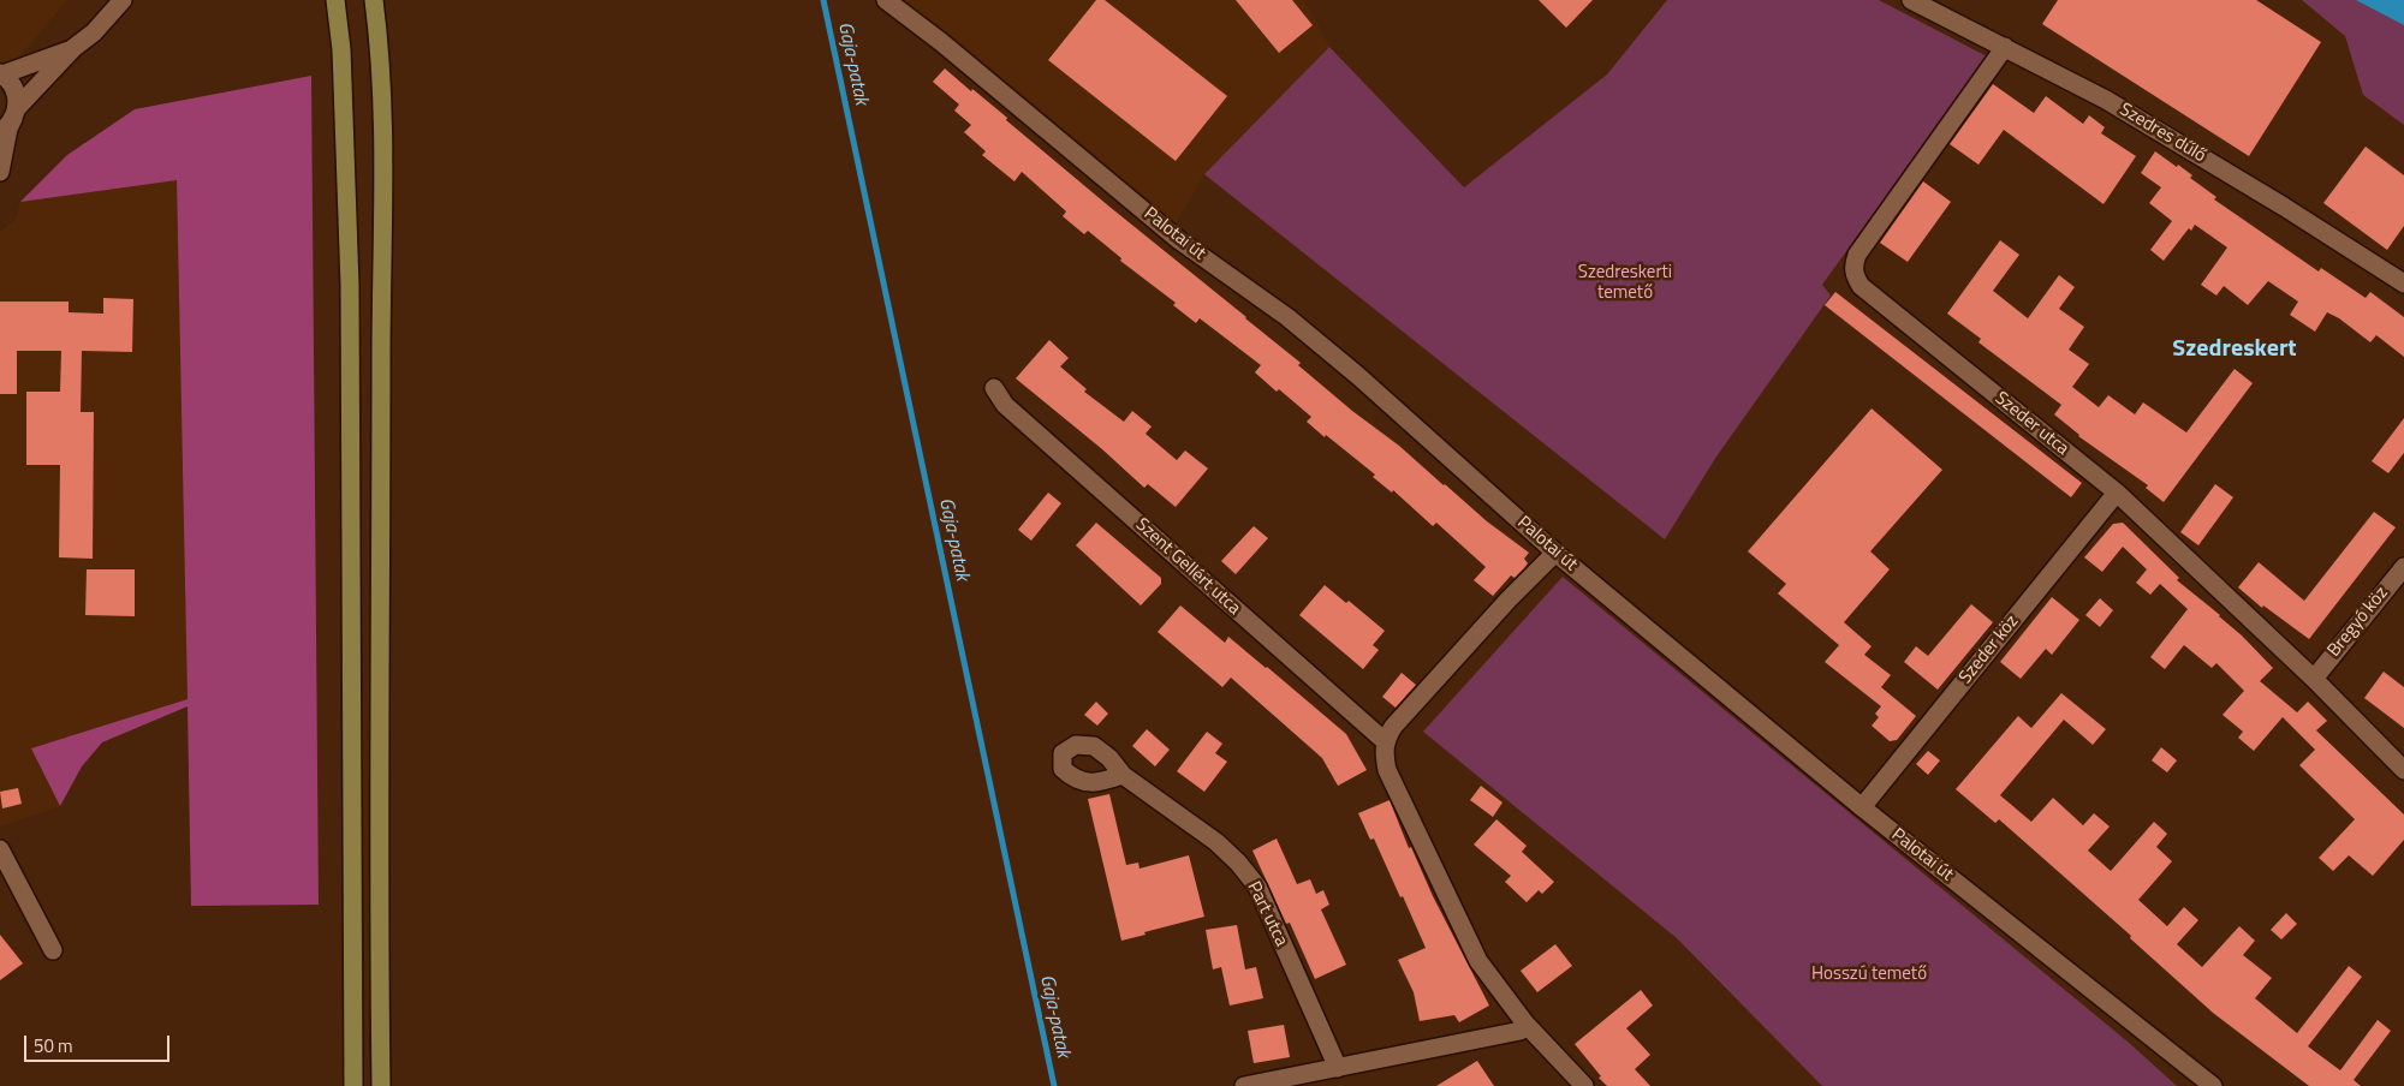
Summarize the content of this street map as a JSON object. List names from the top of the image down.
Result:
{
  "streets": {
    "street": [
      "Szedres dűlő",
      "Palotai út",
      "Szeder utca",
      "Szent Gellért utca",
      "Bregyó köz",
      "Szeder köz",
      "Part utca"
    ]
  },
  "crossings": [
    ["Szedres dűlő", "Szeder utca"],
    ["Palotai út", "Szeder köz"],
    ["Szeder utca", "Bregyó köz"],
    ["Szeder utca", "Szeder köz"]
  ],
  "districts": ["Szedreskert"],
  "water": ["Gaja-patak"],
  "parks": ["Szedreskerti temető", "Hosszú temető"],
  "scale_bar": "50 m"
}
